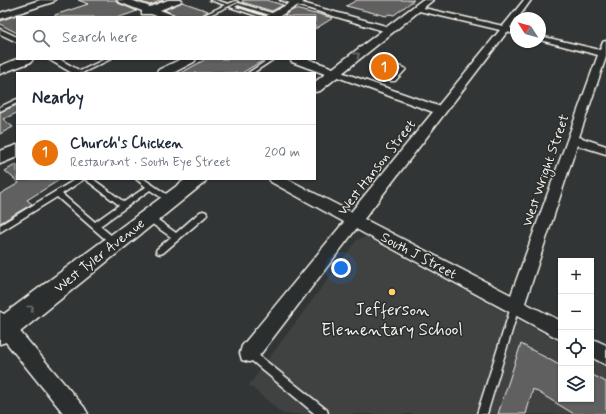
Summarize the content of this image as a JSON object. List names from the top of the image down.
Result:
{
  "streets": {
    "main road": ["West Tyler Avenue"],
    "street": ["West Hanson Street", "West Wright Street", "South J Street"]
  },
  "crossings": [
    ["West Hanson Street", "South J Street"],
    ["West Wright Street", "South J Street"]
  ],
  "one_way": ["West Tyler Avenue"],
  "places": ["Jefferson Elementary School"],
  "north": "top left",
  "page": {
    "search": "Search here",
    "pins": "1",
    "heading": "Nearby",
    "list": [
      {
        "mark": "1",
        "name": "Church's Chicken",
        "note": "Restaurant · South Eye Street",
        "value": "200 m"
      }
    ],
    "map_buttons": ["+", "−"]
  }
}
